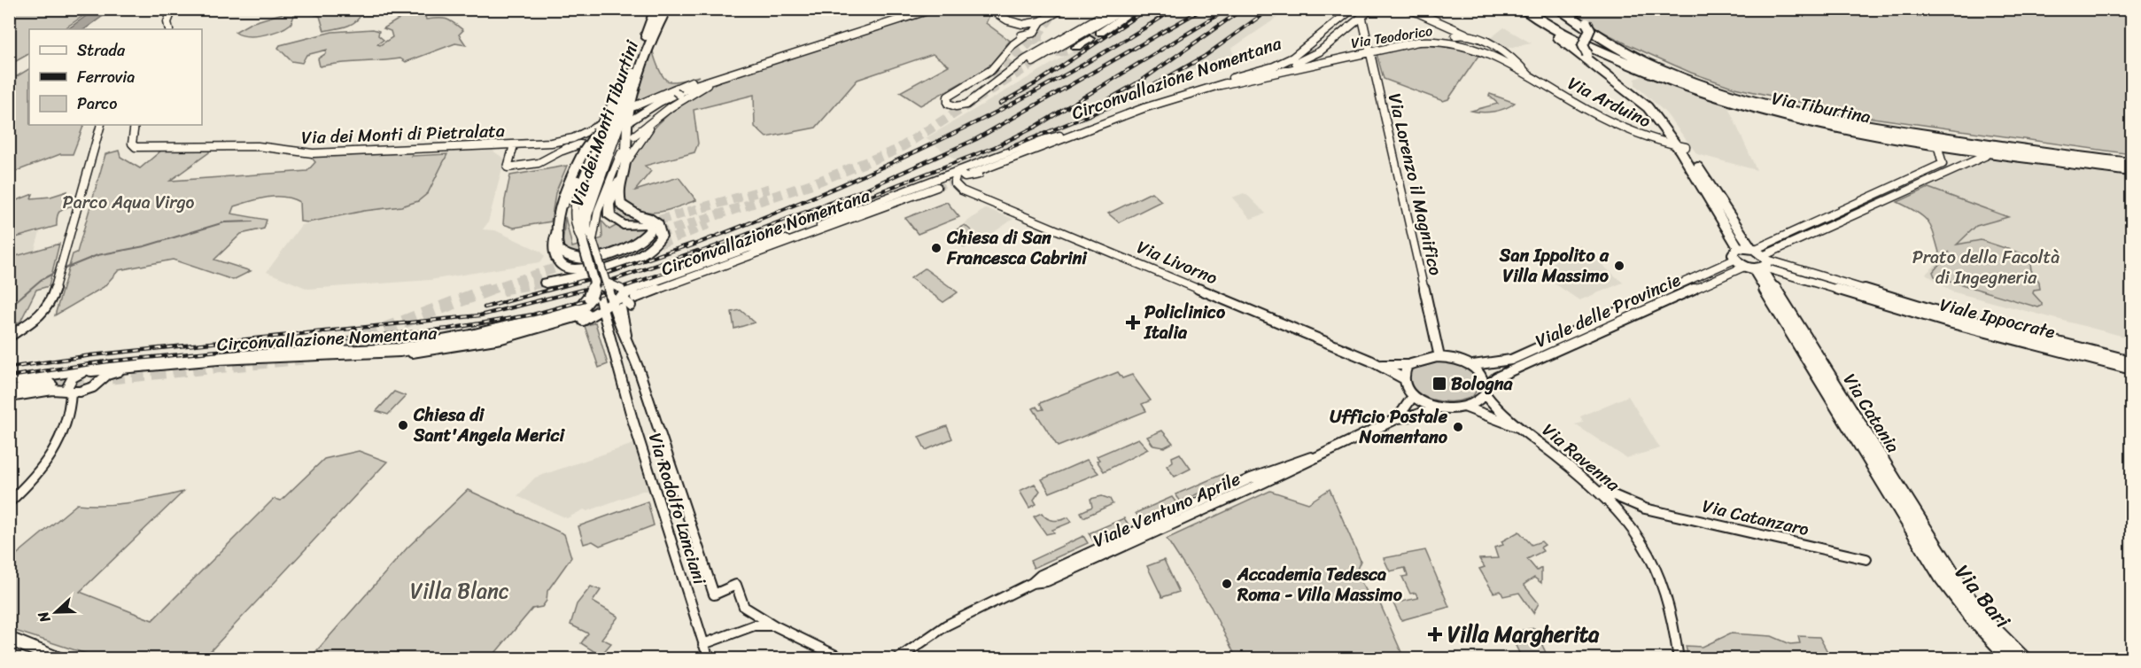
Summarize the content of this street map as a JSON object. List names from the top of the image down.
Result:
{
  "streets": {
    "main road": [
      "Circonvallazione Nomentana",
      "Via Tiburtina",
      "Via dei Monti Tiburtini",
      "Via Catania",
      "Via Bari"
    ],
    "street": [
      "Via Teodorico",
      "Via Arduino",
      "Via dei Monti di Pietralata",
      "Via Lorenzo il Magnifico",
      "Via Livorno",
      "Viale delle Provincie",
      "Viale Ippocrate",
      "Via Ravenna",
      "Via Rodolfo Lanciani",
      "Viale Ventuno Aprile",
      "Via Catanzaro"
    ]
  },
  "crossings": [
    ["Via Teodorico", "Circonvallazione Nomentana"],
    ["Via Teodorico", "Via Arduino"],
    ["Via Teodorico", "Via Lorenzo il Magnifico"],
    ["Circonvallazione Nomentana", "Via Lorenzo il Magnifico"],
    ["Circonvallazione Nomentana", "Via Rodolfo Lanciani"],
    ["Via Tiburtina", "Viale delle Provincie"],
    ["Via dei Monti Tiburtini", "Via Rodolfo Lanciani"],
    ["Via Lorenzo il Magnifico", "Viale delle Provincie"],
    ["Via Lorenzo il Magnifico", "Viale Ventuno Aprile"],
    ["Viale delle Provincie", "Viale Ippocrate"],
    ["Viale delle Provincie", "Via Catania"],
    ["Viale delle Provincie", "Viale Ventuno Aprile"],
    ["Viale Ippocrate", "Via Catania"],
    ["Via Catania", "Via Bari"],
    ["Via Ravenna", "Via Catanzaro"]
  ],
  "parks": ["Parco Aqua Virgo", "Prato della Facoltà di Ingegneria", "Villa Blanc"],
  "places": {
    "other": [
      "Chiesa di San Francesca Cabrini",
      "San Ippolito a Villa Massimo",
      "Chiesa di Sant'Angela Merici",
      "Ufficio Postale Nomentano",
      "Accademia Tedesca Roma - Villa Massimo"
    ],
    "health": ["Policlinico Italia", "Villa Margherita"],
    "transit": ["Bologna"]
  },
  "legend": ["Strada", "Ferrovia", "Parco"],
  "north": "left"
}
